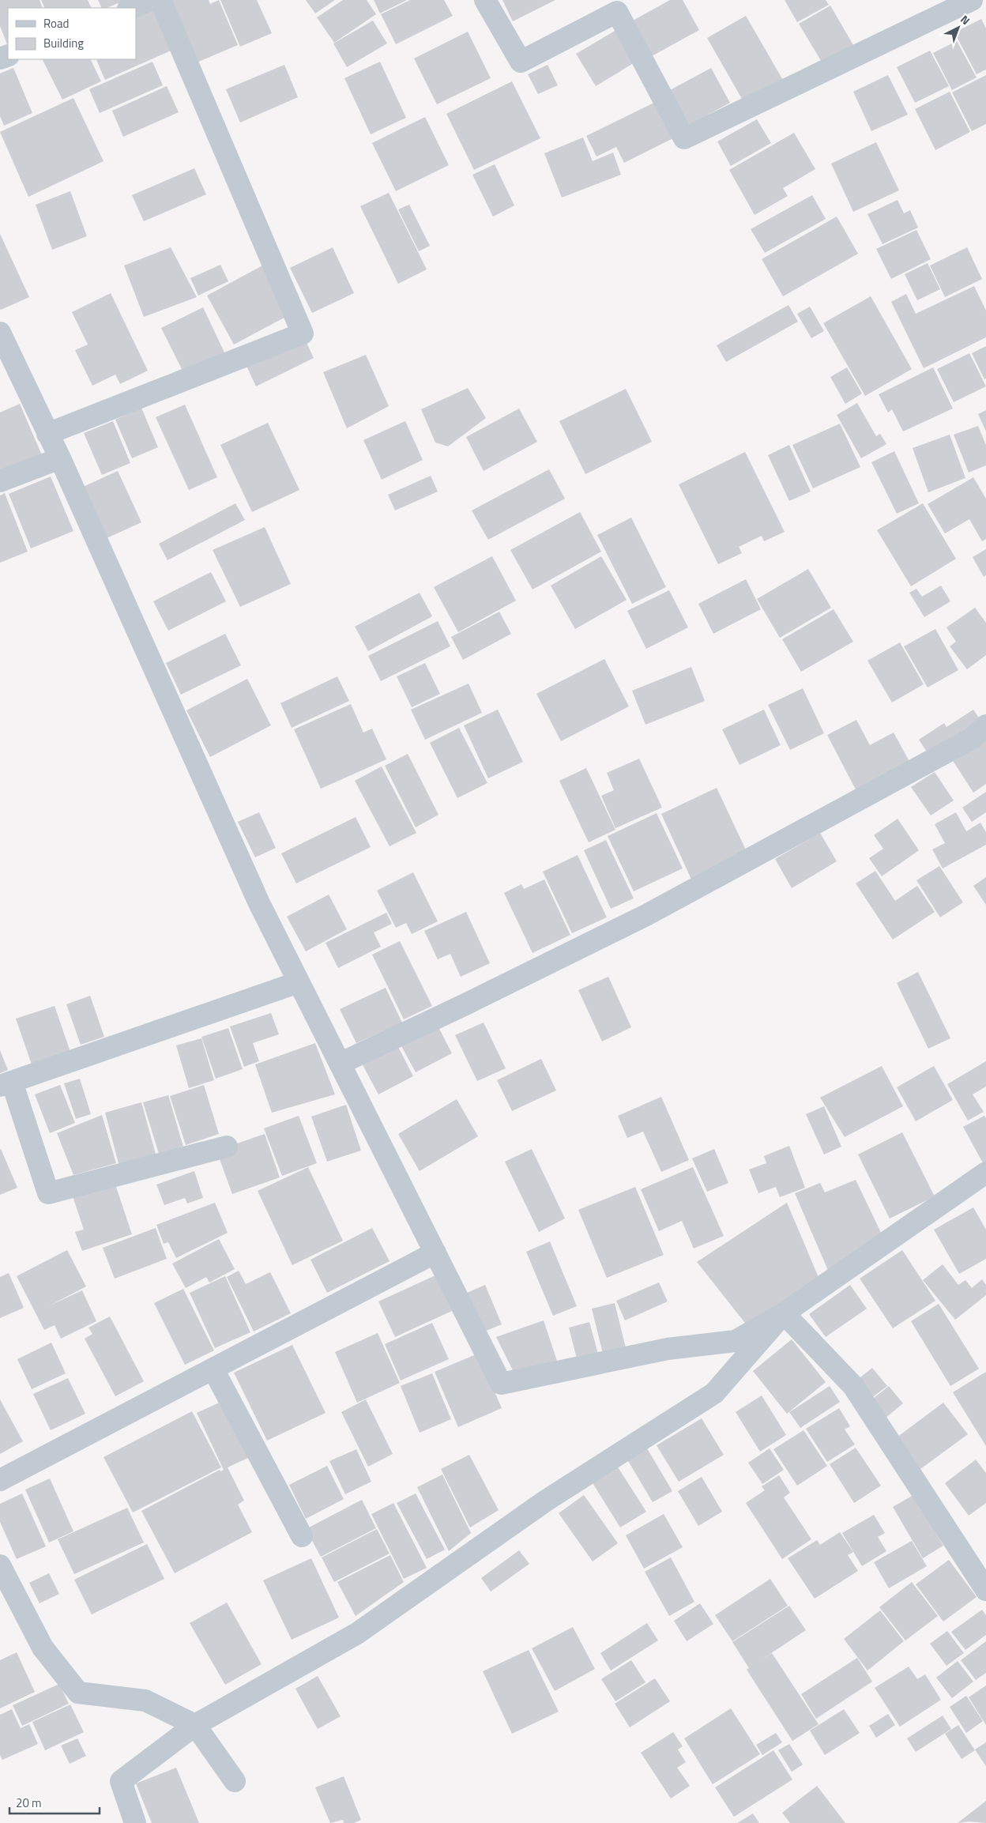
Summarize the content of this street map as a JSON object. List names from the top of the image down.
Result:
{
  "legend": ["Road", "Building"],
  "scale_bar": "20 m",
  "north": "top right"
}
